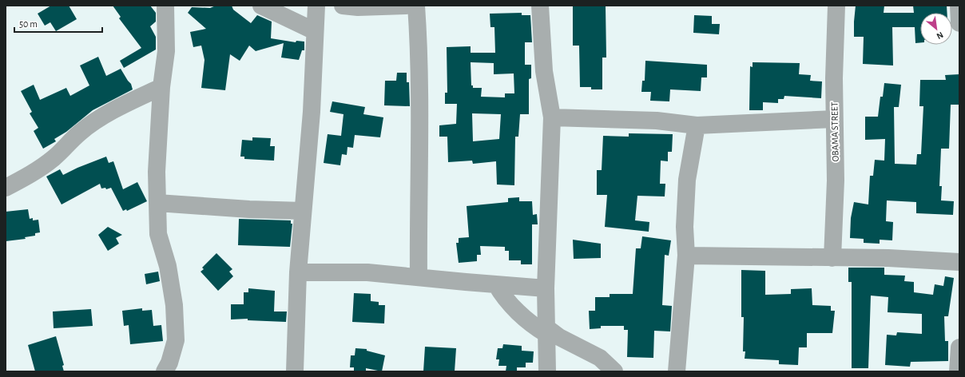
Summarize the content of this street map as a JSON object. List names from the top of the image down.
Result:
{
  "streets": {
    "street": ["OBAMA STREET"]
  },
  "scale_bar": "50 m",
  "north": "bottom right"
}
